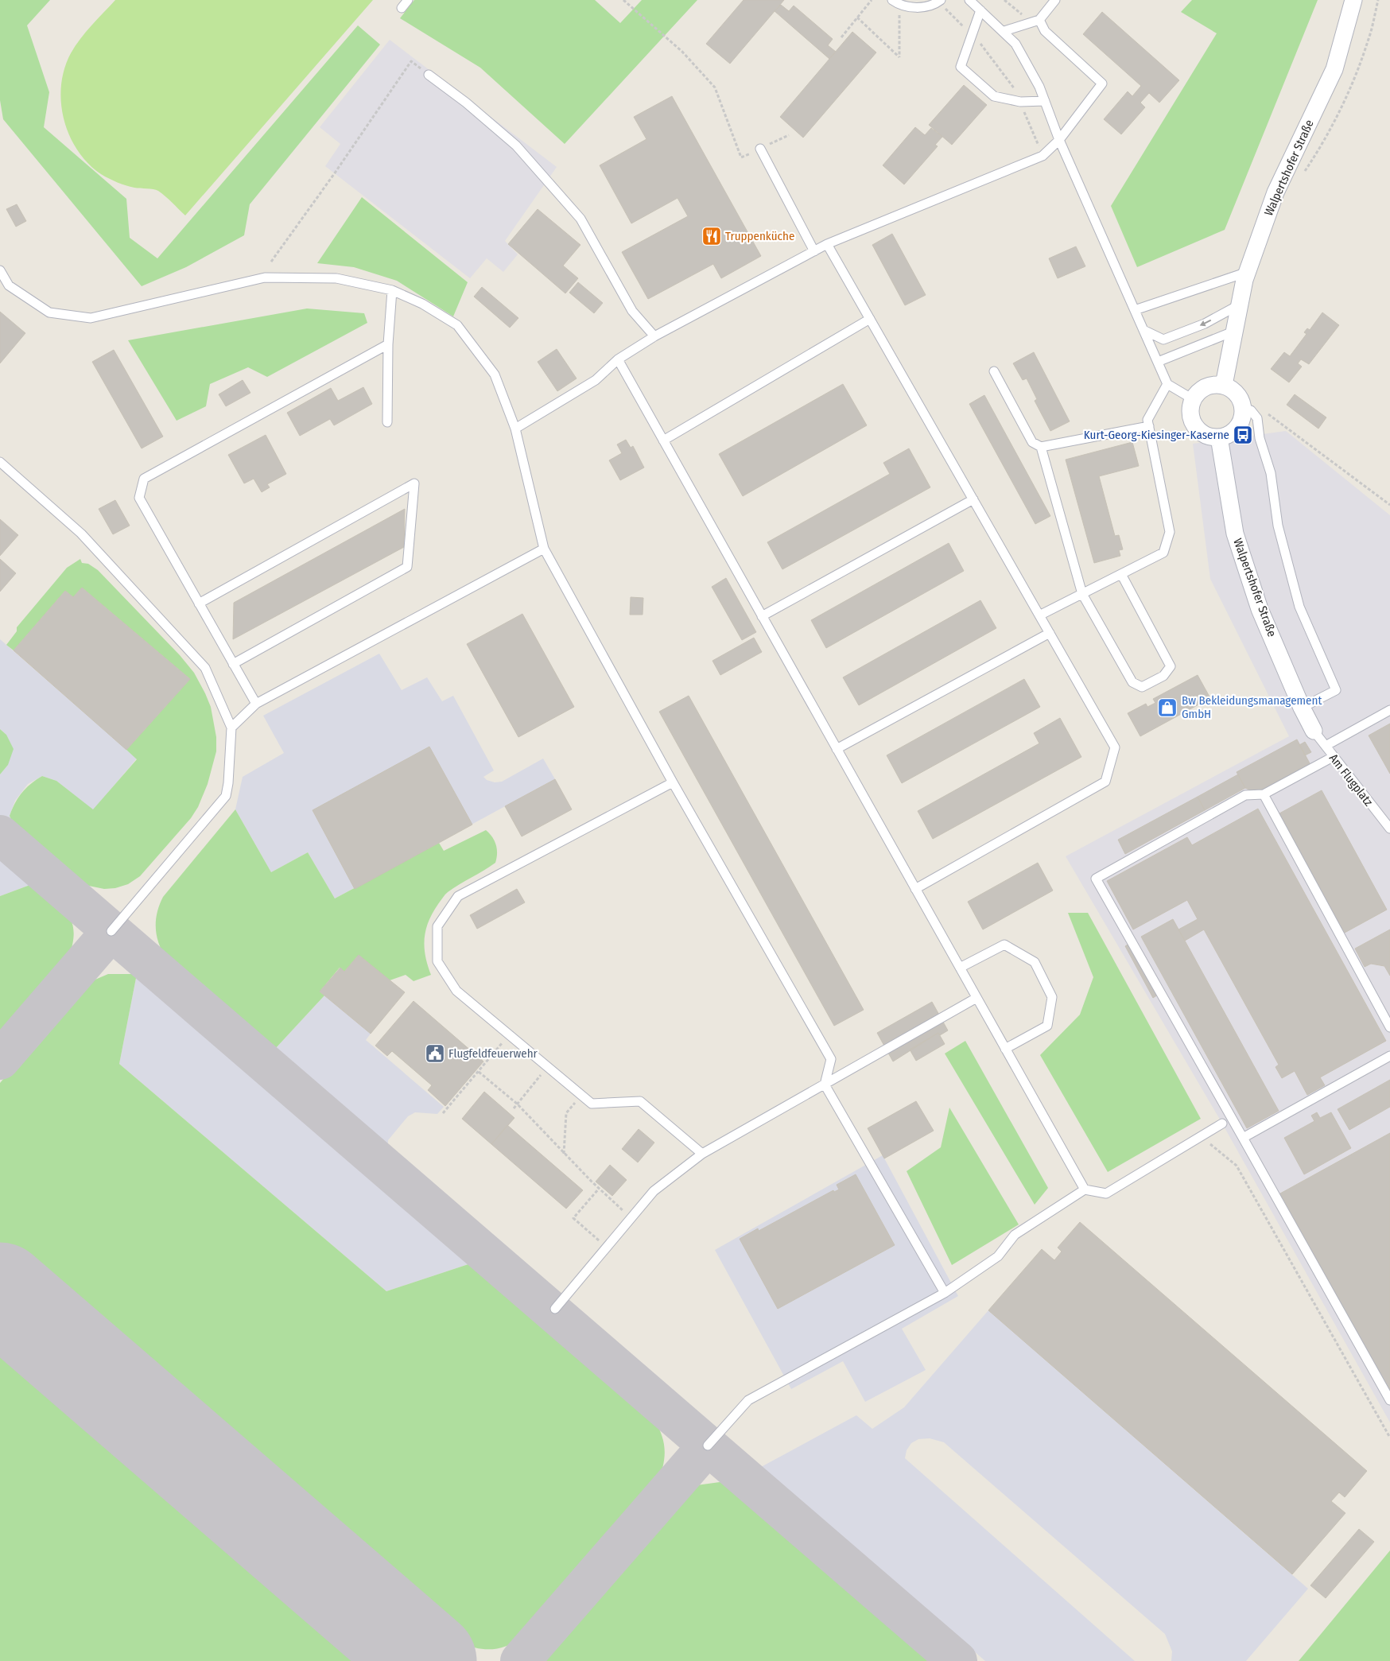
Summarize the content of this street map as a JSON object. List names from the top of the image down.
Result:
{
  "streets": {
    "street": ["Walpertshofer Straße"],
    "lane": ["Am Flugplatz"]
  },
  "crossings": [
    ["Walpertshofer Straße", "Am Flugplatz"]
  ],
  "places": {
    "restaurant": ["Truppenküche"],
    "bus stop": ["Kurt-Georg-Kiesinger-Kaserne"],
    "shop": ["Bw Bekleidungsmanagement GmbH"],
    "public building": ["Flugfeldfeuerwehr"]
  }
}
